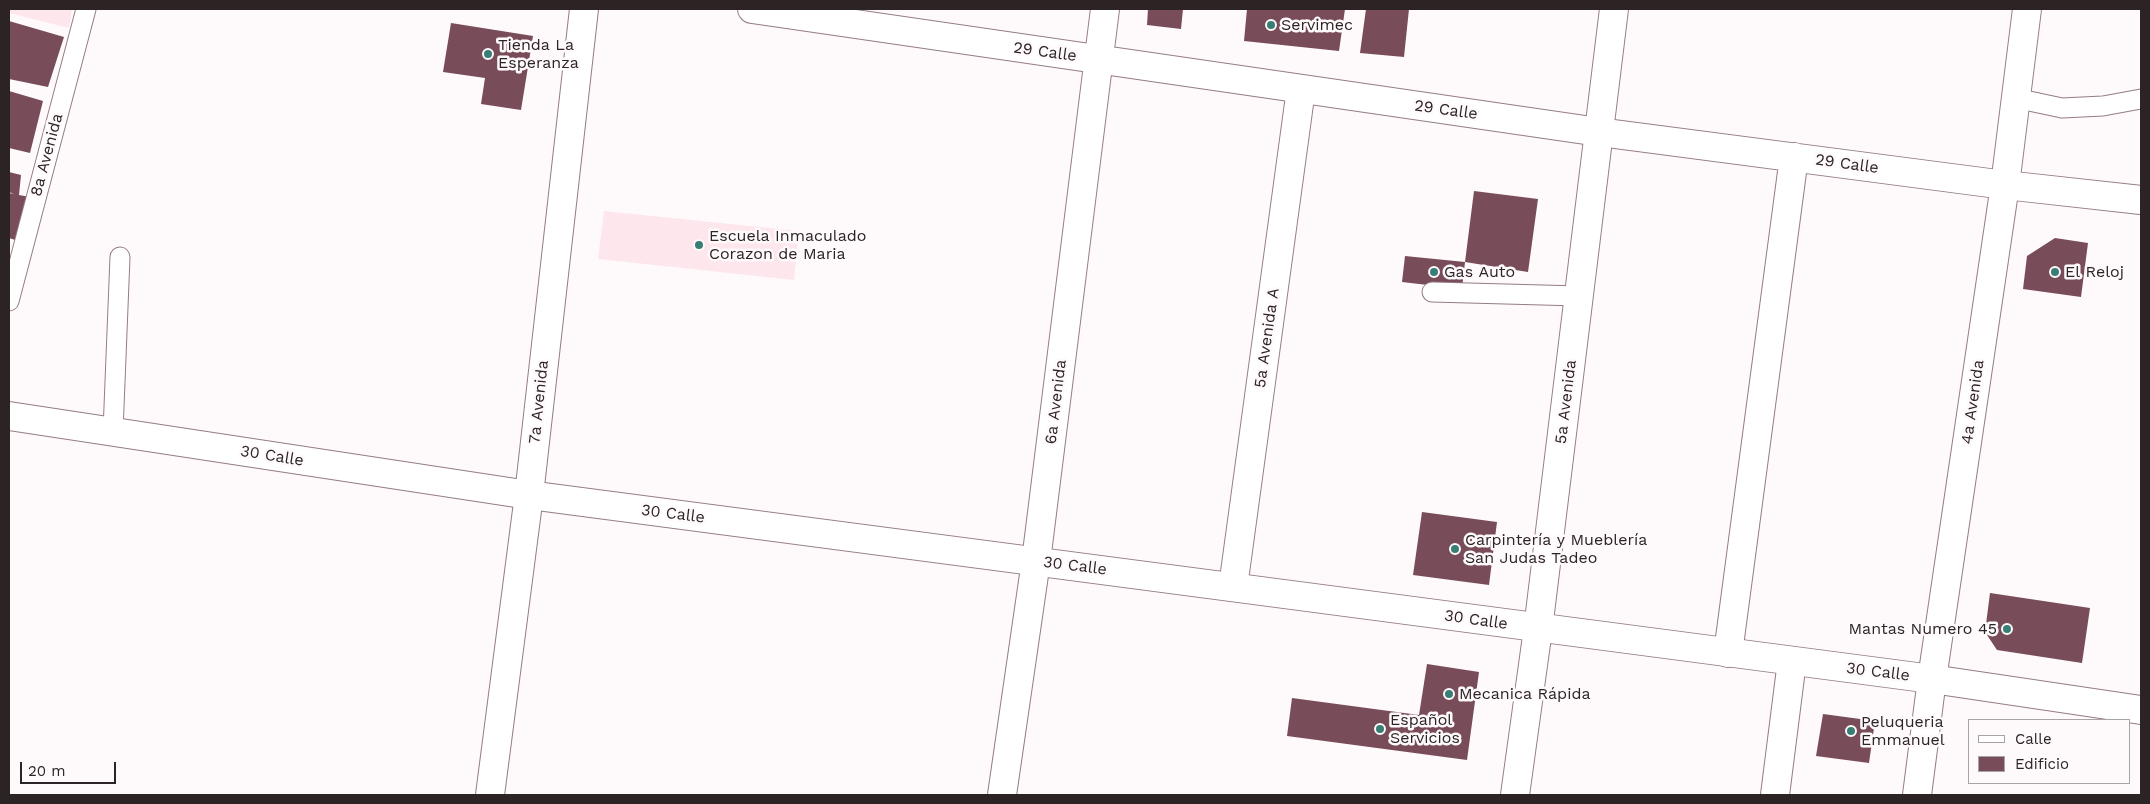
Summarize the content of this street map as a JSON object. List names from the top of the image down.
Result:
{
  "streets": {
    "street": [
      "29 Calle",
      "5a Avenida A",
      "7a Avenida",
      "6a Avenida",
      "5a Avenida",
      "4a Avenida",
      "30 Calle"
    ],
    "lane": ["8a Avenida"]
  },
  "crossings": [
    ["29 Calle", "5a Avenida A"],
    ["29 Calle", "6a Avenida"],
    ["29 Calle", "5a Avenida"],
    ["29 Calle", "4a Avenida"],
    ["5a Avenida A", "30 Calle"],
    ["7a Avenida", "30 Calle"],
    ["6a Avenida", "30 Calle"],
    ["5a Avenida", "30 Calle"],
    ["4a Avenida", "30 Calle"]
  ],
  "places": [
    "Servimec",
    "Tienda La Esperanza",
    "Escuela Inmaculado Corazon de Maria",
    "Gas Auto",
    "El Reloj",
    "Carpintería y Mueblería San Judas Tadeo",
    "Mantas Numero 45",
    "Mecanica Rápida",
    "Español Servicios",
    "Peluqueria Emmanuel"
  ],
  "legend": ["Calle", "Edificio"],
  "scale_bar": "20 m"
}
